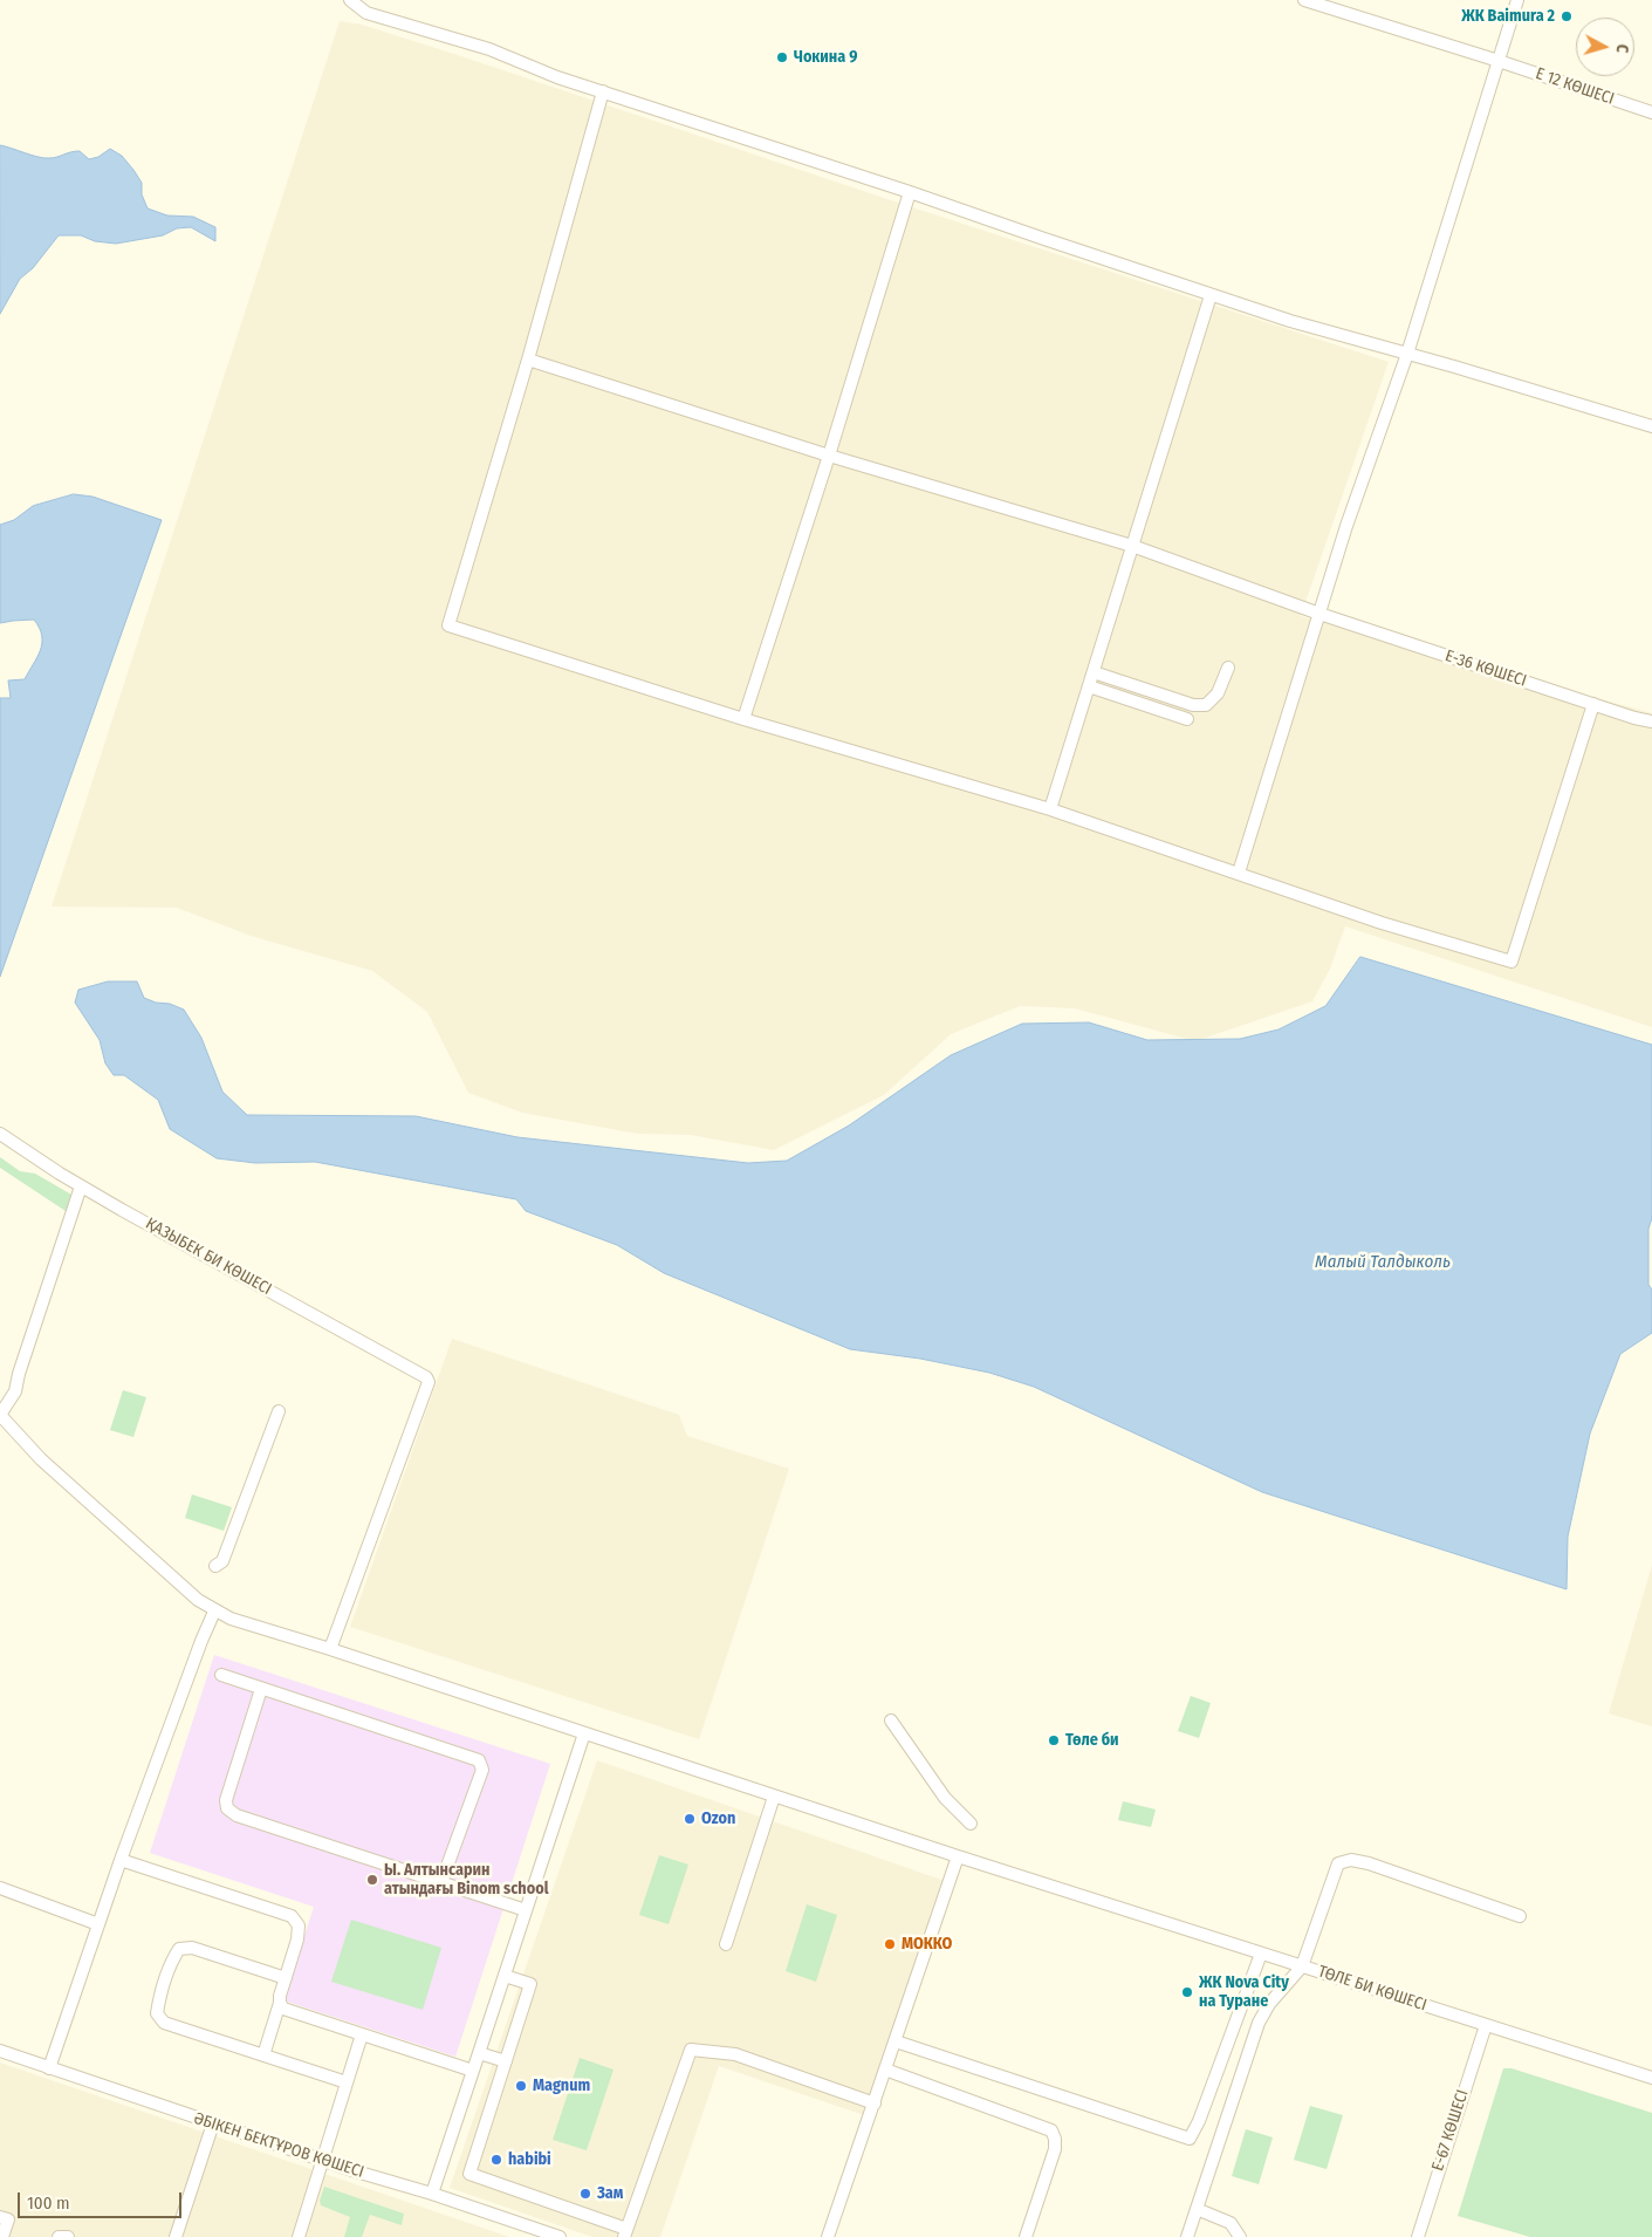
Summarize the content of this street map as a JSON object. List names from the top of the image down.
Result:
{
  "streets": {
    "street": [
      "Е 12 КӨШЕСІ",
      "Е-36 КӨШЕСІ",
      "ҚАЗЫБЕК БИ КӨШЕСІ",
      "ТӨЛЕ БИ КӨШЕСІ",
      "Е-67 КӨШЕСІ",
      "ӘБІКЕН БЕКТҰРОВ КӨШЕСІ"
    ]
  },
  "crossings": [
    ["ҚАЗЫБЕК БИ КӨШЕСІ", "ТӨЛЕ БИ КӨШЕСІ"],
    ["ТӨЛЕ БИ КӨШЕСІ", "Е-67 КӨШЕСІ"]
  ],
  "water": ["Малый Талдыколь"],
  "places": [
    "ЖК Baimura 2",
    "Чокина 9",
    "Төле би",
    "Ozon",
    "Ы. Алтынсарин атындағы Binom school",
    "МОККО",
    "ЖК Nova City на Туране",
    "Magnum",
    "habibi",
    "Зам"
  ],
  "scale_bar": "100 m",
  "north": "right"
}
